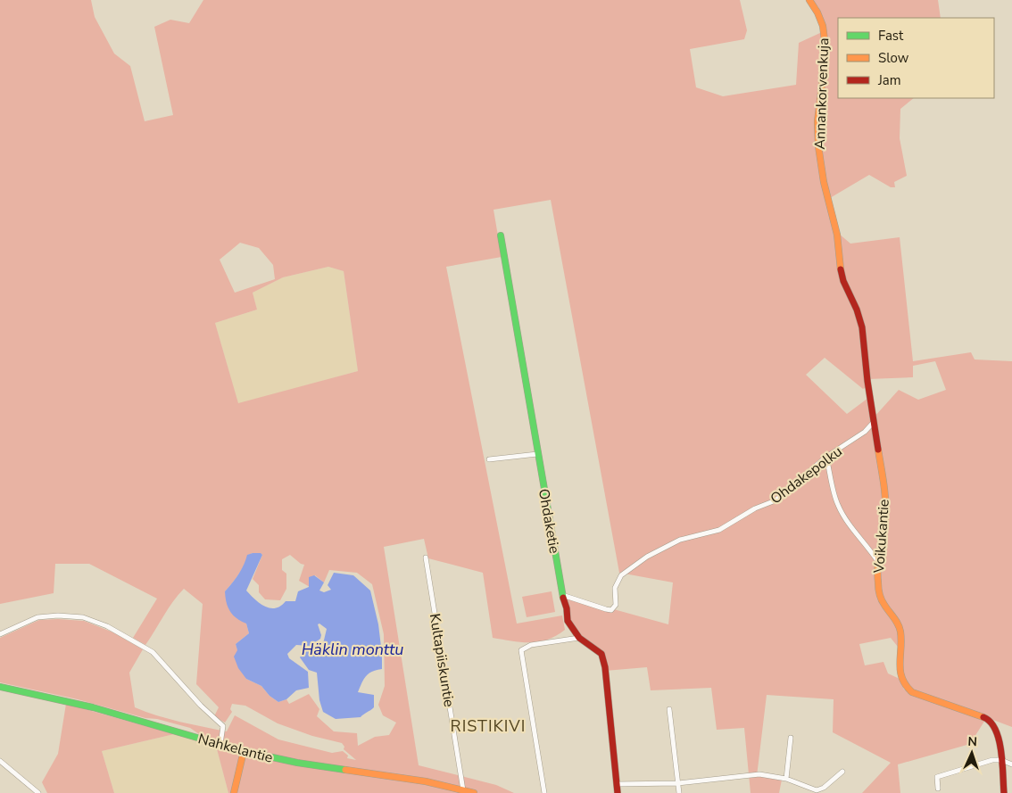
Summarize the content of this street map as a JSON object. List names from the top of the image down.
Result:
{
  "streets": {
    "street": [
      "Annankorvenkuja",
      "Ohdakepolku",
      "Ohdaketie",
      "Voikukantie",
      "Kultapiiskuntie",
      "Nahkelantie"
    ]
  },
  "crossings": [
    ["Annankorvenkuja", "Voikukantie"],
    ["Ohdakepolku", "Ohdaketie"],
    ["Ohdakepolku", "Voikukantie"],
    ["Kultapiiskuntie", "Nahkelantie"]
  ],
  "districts": ["RISTIKIVI"],
  "water": ["Häklin monttu"],
  "legend": ["Fast", "Slow", "Jam"],
  "north": "top"
}
